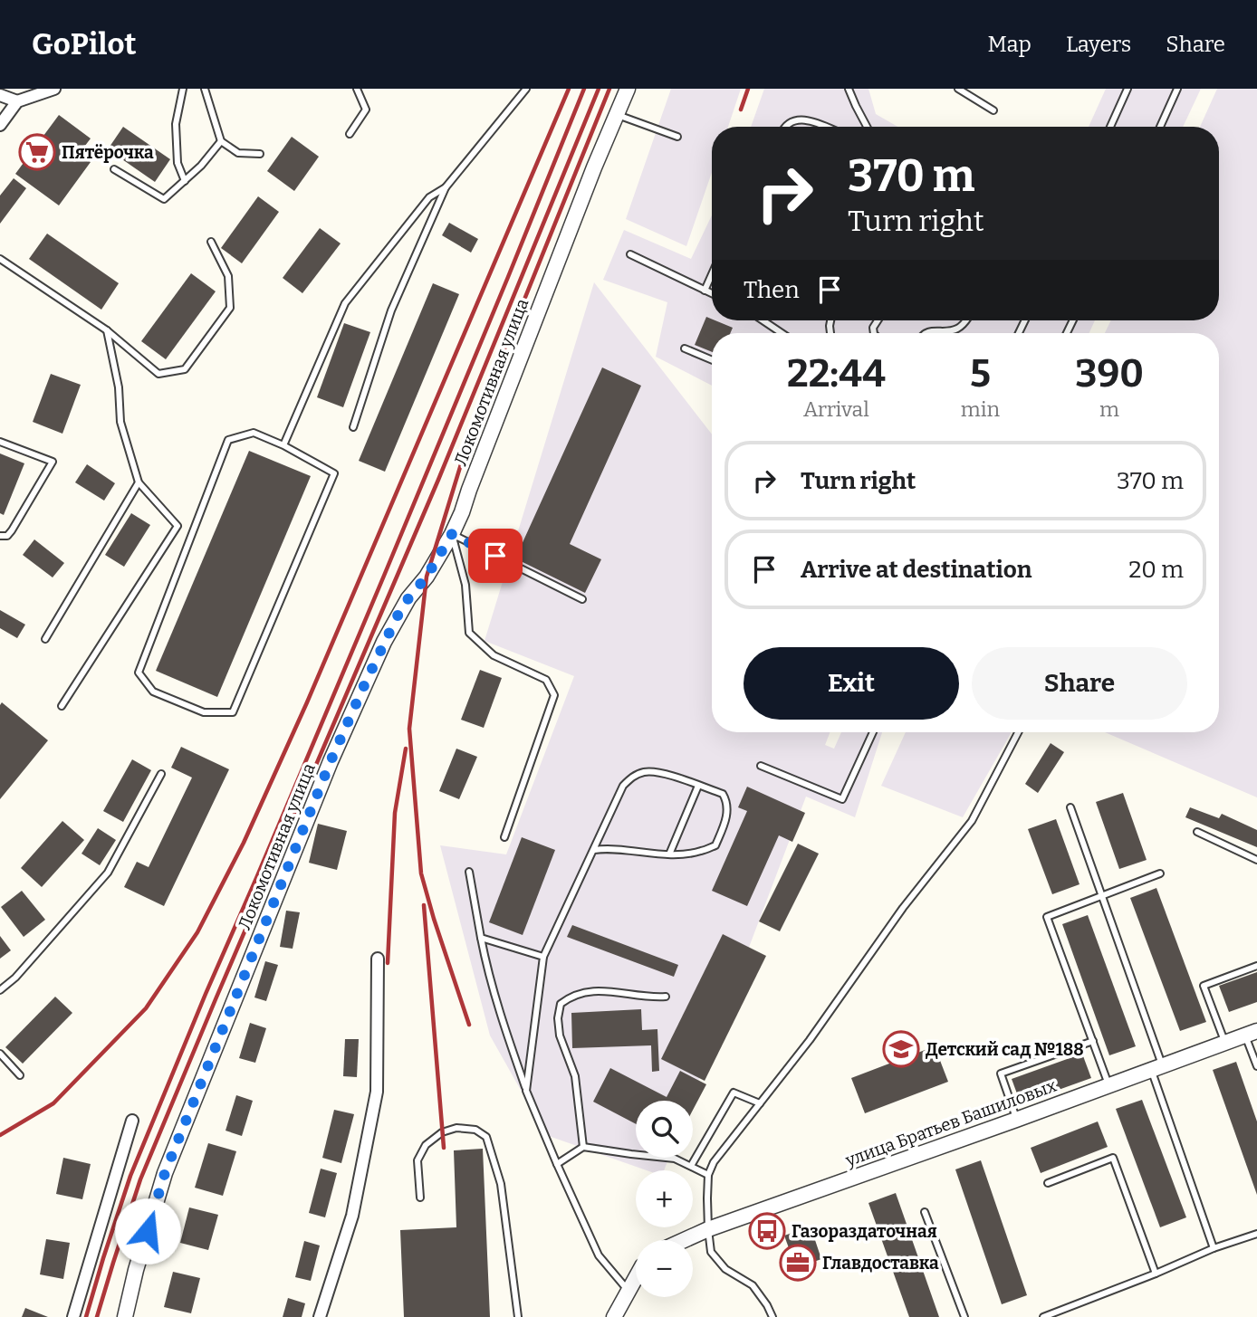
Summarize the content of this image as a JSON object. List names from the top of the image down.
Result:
{
  "streets": {
    "street": ["Локомотивная улица", "улица Братьев Башиловых"]
  },
  "places": {
    "supermarket": ["Пятёрочка"],
    "school or university": ["Детский сад №188"],
    "bus stop": ["Газораздаточная"],
    "office": ["Главдоставка"]
  },
  "page": {
    "header": "GoPilot",
    "nav": ["Map", "Layers", "Share"],
    "turn": ["370 m", "Turn right"],
    "then": "Then",
    "eta": [
      "22:44",
      "Arrival",
      "5",
      "min",
      "390",
      "m"
    ],
    "list": [
      {
        "name": "Turn right",
        "value": "370 m"
      },
      {
        "name": "Arrive at destination",
        "value": "20 m"
      }
    ],
    "buttons": ["Exit", "Share"],
    "map_buttons": ["+", "−"]
  }
}
